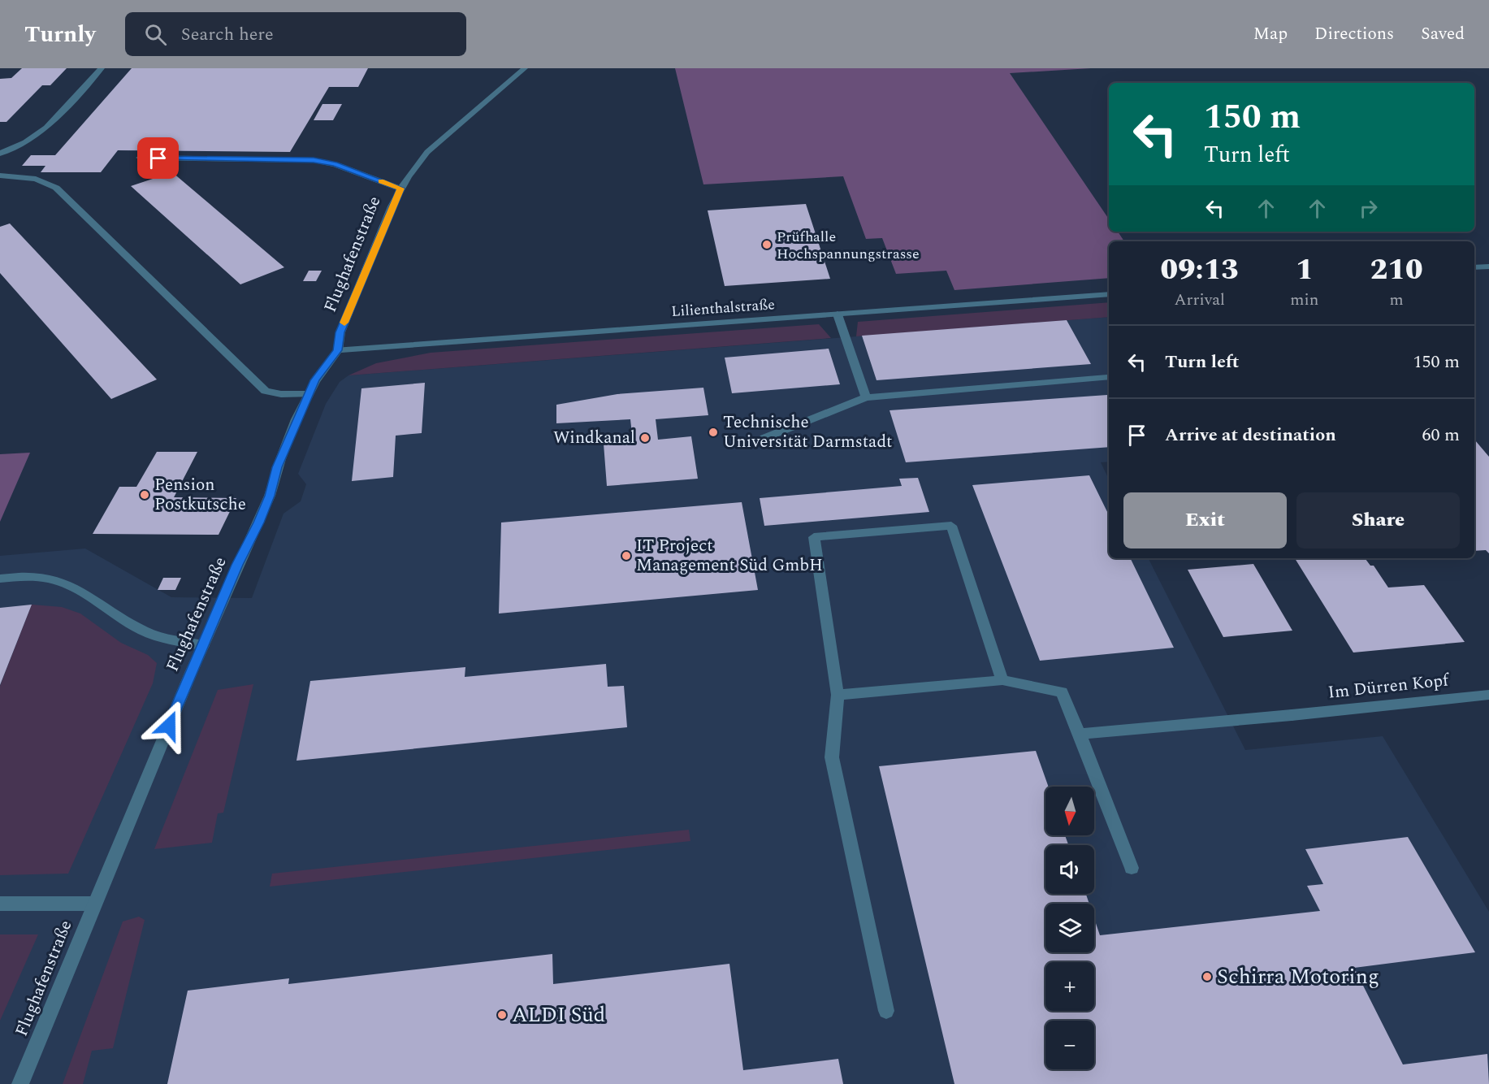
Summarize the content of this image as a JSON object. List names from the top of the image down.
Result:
{
  "streets": {
    "street": ["Flughafenstraße", "Lilienthalstraße", "Im Dürren Kopf"]
  },
  "crossings": [
    ["Flughafenstraße", "Lilienthalstraße"]
  ],
  "places": [
    "Prüfhalle Hochspannungstrasse",
    "Technische Universität Darmstadt",
    "Windkanal",
    "Pension Postkutsche",
    "IT Project Management Süd GmbH",
    "Schirra Motoring",
    "ALDI Süd"
  ],
  "north": "bottom",
  "page": {
    "header": "Turnly",
    "search": "Search here",
    "nav": ["Map", "Directions", "Saved"],
    "turn": ["150 m", "Turn left"],
    "eta": [
      "09:13",
      "Arrival",
      "1",
      "min",
      "210",
      "m"
    ],
    "list": [
      {
        "name": "Turn left",
        "value": "150 m"
      },
      {
        "name": "Arrive at destination",
        "value": "60 m"
      }
    ],
    "buttons": ["Exit", "Share"],
    "map_buttons": ["+", "−"]
  }
}
